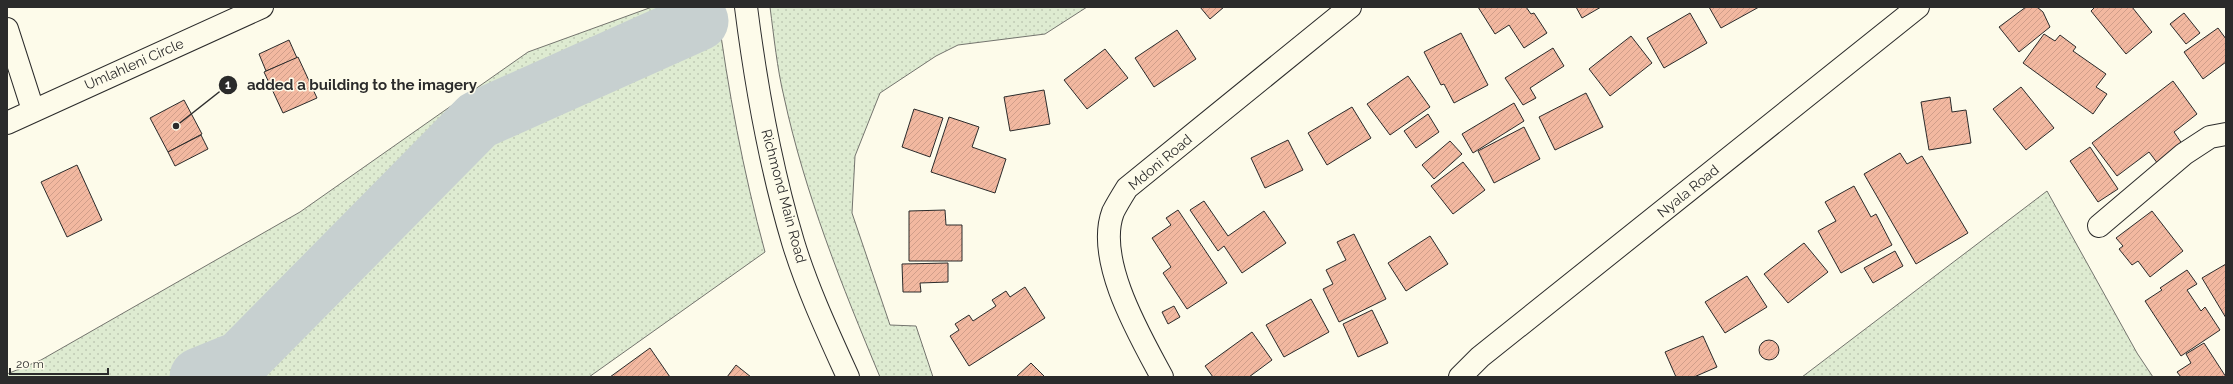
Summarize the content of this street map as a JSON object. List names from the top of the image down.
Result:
{
  "streets": {
    "street": [
      "Umlahleni Circle",
      "Mdoni Road",
      "Nyala Road",
      "Richmond Main Road"
    ]
  },
  "places": ["added a building to the imagery"],
  "scale_bar": "20 m"
}
